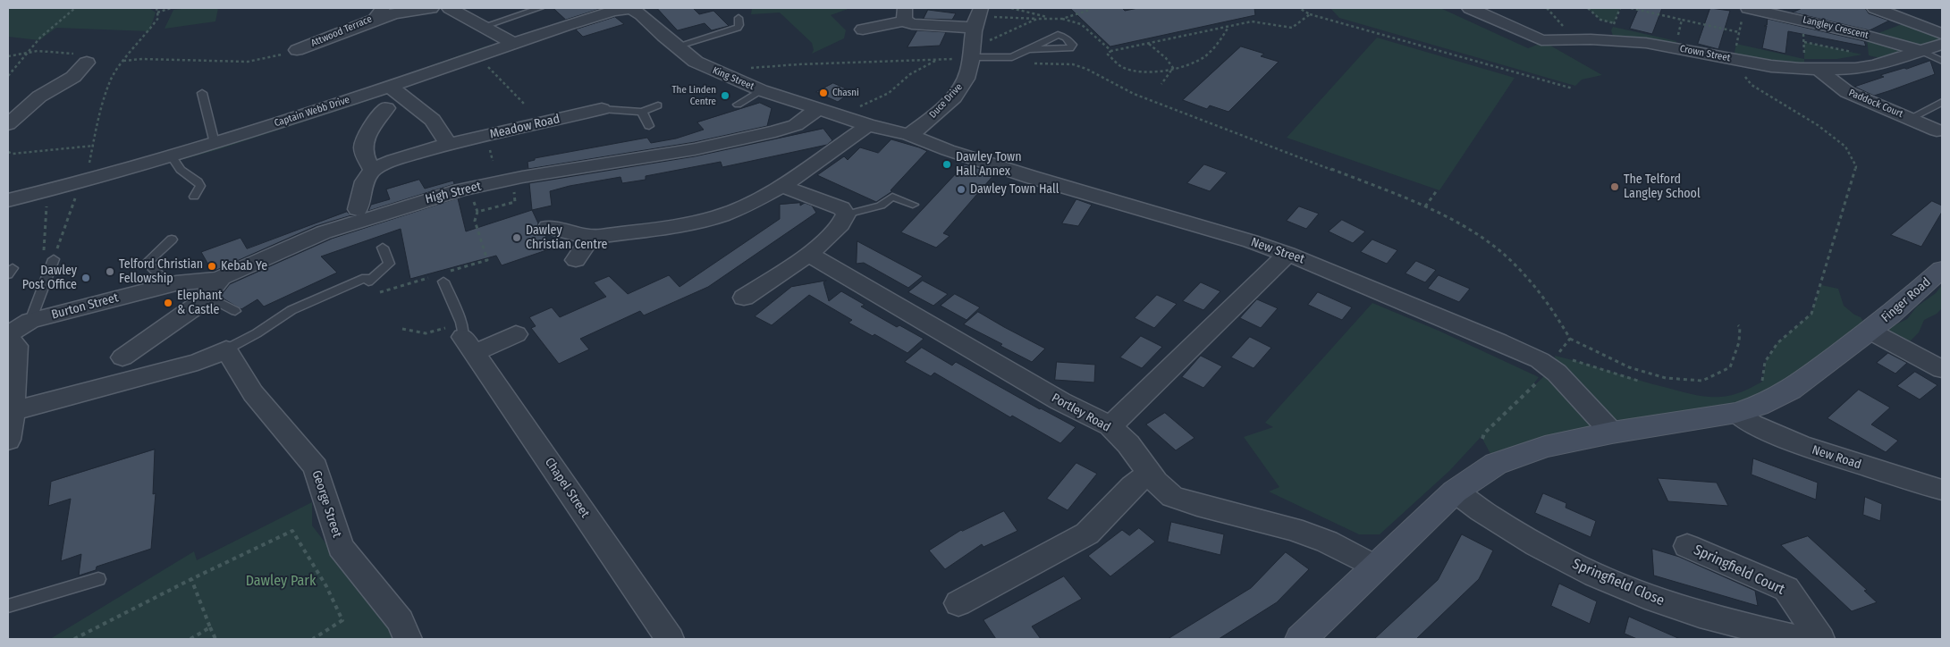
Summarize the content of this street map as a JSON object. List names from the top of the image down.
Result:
{
  "streets": {
    "main road": ["Finger Road"],
    "street": [
      "Langley Crescent",
      "Attwood Terrace",
      "Crown Street",
      "King Street",
      "Duce Drive",
      "Paddock Court",
      "Captain Webb Drive",
      "Meadow Road",
      "High Street",
      "New Street",
      "Burton Street",
      "Portley Road",
      "New Road",
      "Chapel Street",
      "George Street",
      "Springfield Court",
      "Springfield Close"
    ]
  },
  "crossings": [
    ["Langley Crescent", "Crown Street"],
    ["Crown Street", "Paddock Court"],
    ["King Street", "Captain Webb Drive"],
    ["King Street", "High Street"],
    ["King Street", "New Street"],
    ["Duce Drive", "New Street"],
    ["High Street", "Burton Street"],
    ["New Street", "Finger Road"],
    ["Finger Road", "Portley Road"],
    ["Finger Road", "New Road"],
    ["Finger Road", "Springfield Close"]
  ],
  "parks": ["Dawley Park"],
  "places": [
    "Chasni",
    "The Linden Centre",
    "Dawley Town Hall Annex",
    "The Telford Langley School",
    "Dawley Town Hall",
    "Dawley Christian Centre",
    "Kebab Ye",
    "Telford Christian Fellowship",
    "Dawley Post Office",
    "Elephant & Castle"
  ]
}
